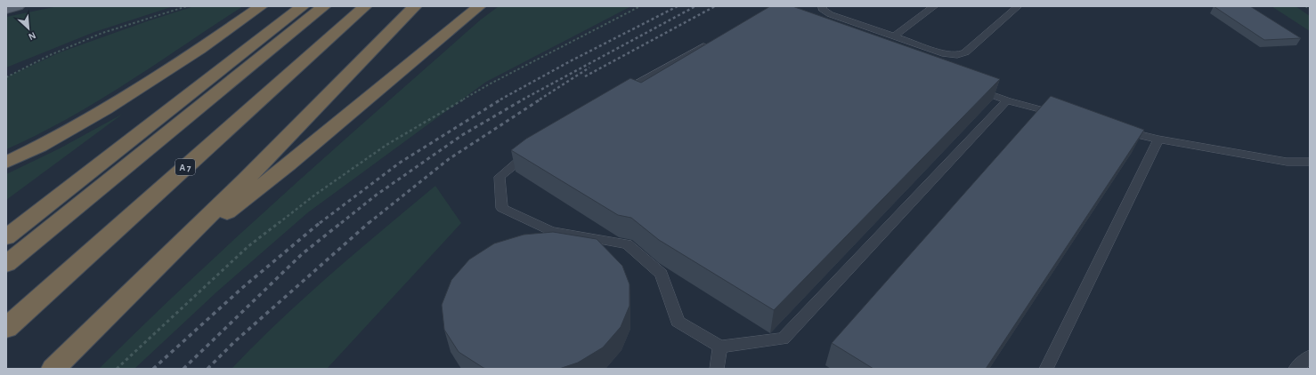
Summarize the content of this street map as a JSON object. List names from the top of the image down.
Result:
{
  "streets": {
    "highway": ["A 7"]
  },
  "north": "bottom right"
}
